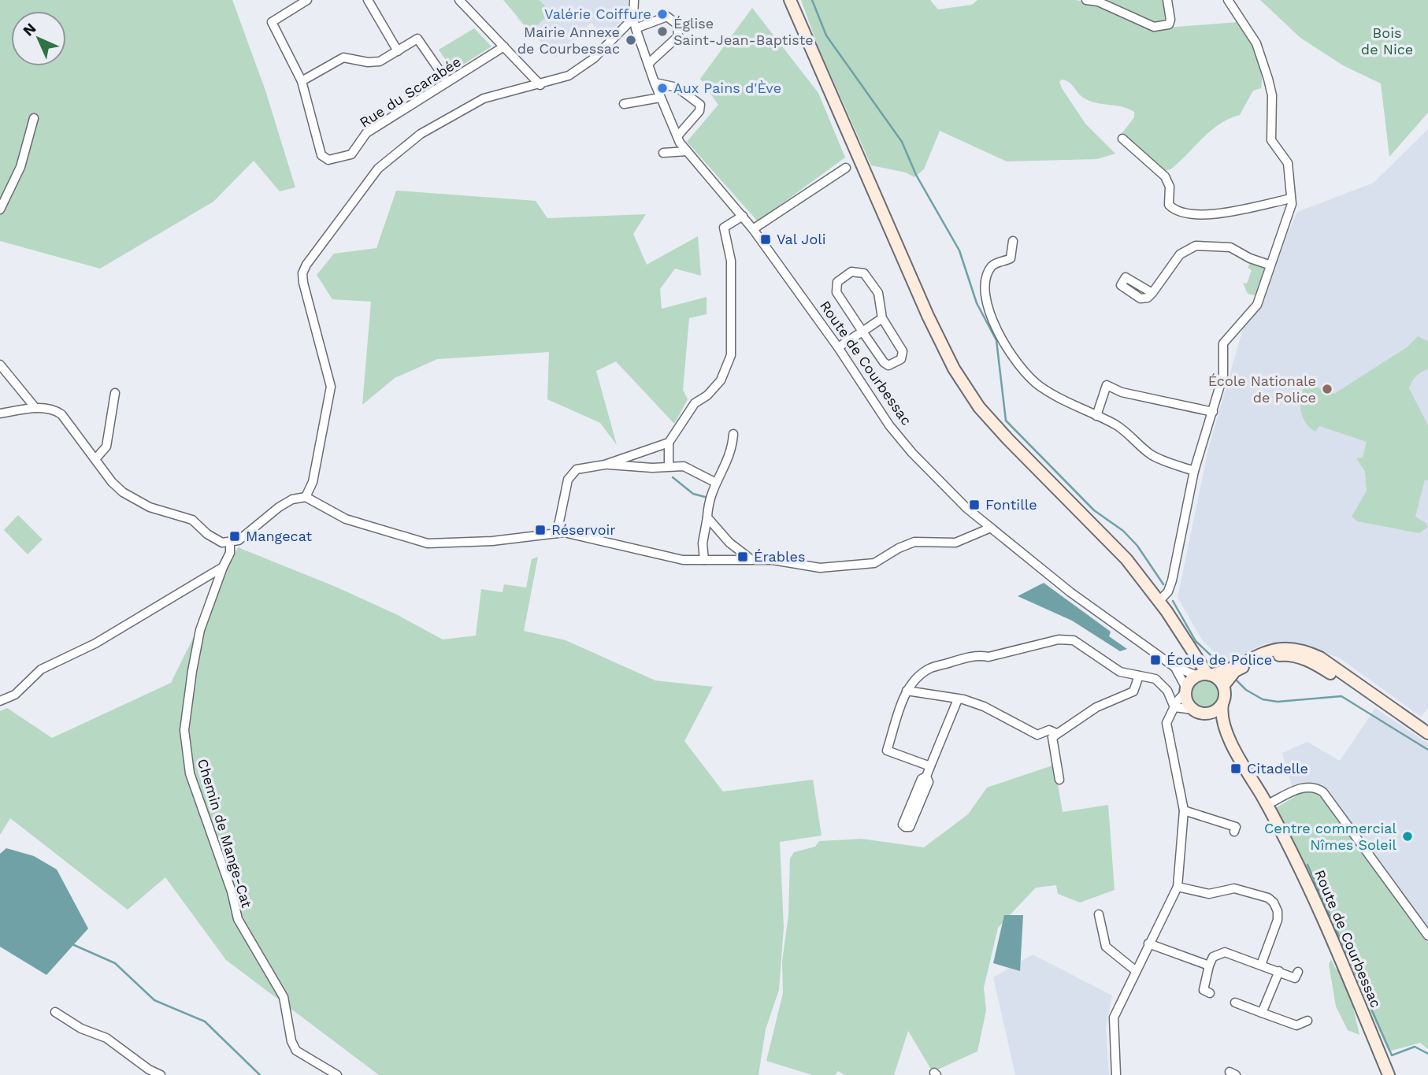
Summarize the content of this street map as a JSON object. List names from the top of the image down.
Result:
{
  "streets": {
    "street": ["Rue du Scarabée", "Route de Courbessac", "Chemin de Mange-Cat"]
  },
  "parks": ["Bois de Nice"],
  "places": {
    "other": [
      "Valérie Coiffure",
      "Église Saint-Jean-Baptiste",
      "Mairie Annexe de Courbessac",
      "Aux Pains d'Ève",
      "École Nationale de Police",
      "Centre commercial Nîmes Soleil"
    ],
    "transit": [
      "Val Joli",
      "Fontille",
      "Réservoir",
      "Mangecat",
      "Érables",
      "École de Police",
      "Citadelle"
    ]
  },
  "north": "top left"
}
